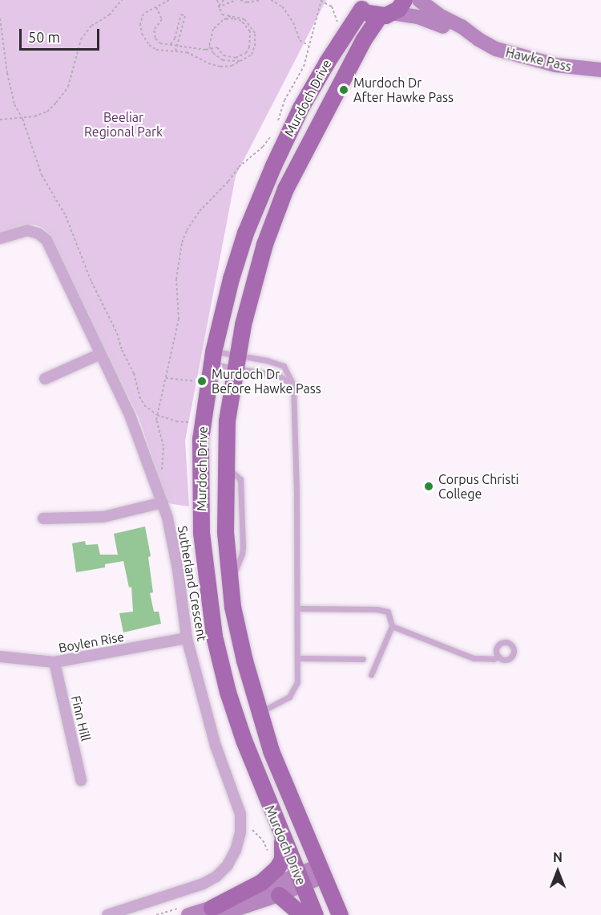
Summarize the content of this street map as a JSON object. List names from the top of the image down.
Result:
{
  "streets": {
    "main road": ["Hawke Pass", "Murdoch Drive"],
    "street": ["Sutherland Crescent", "Boylen Rise", "Finn Hill"]
  },
  "crossings": [
    ["Hawke Pass", "Murdoch Drive"],
    ["Sutherland Crescent", "Boylen Rise"],
    ["Boylen Rise", "Finn Hill"]
  ],
  "parks": ["Beeliar Regional Park"],
  "places": ["Murdoch Dr After Hawke Pass", "Murdoch Dr Before Hawke Pass", "Corpus Christi College"],
  "scale_bar": "50 m",
  "north": "top"
}
